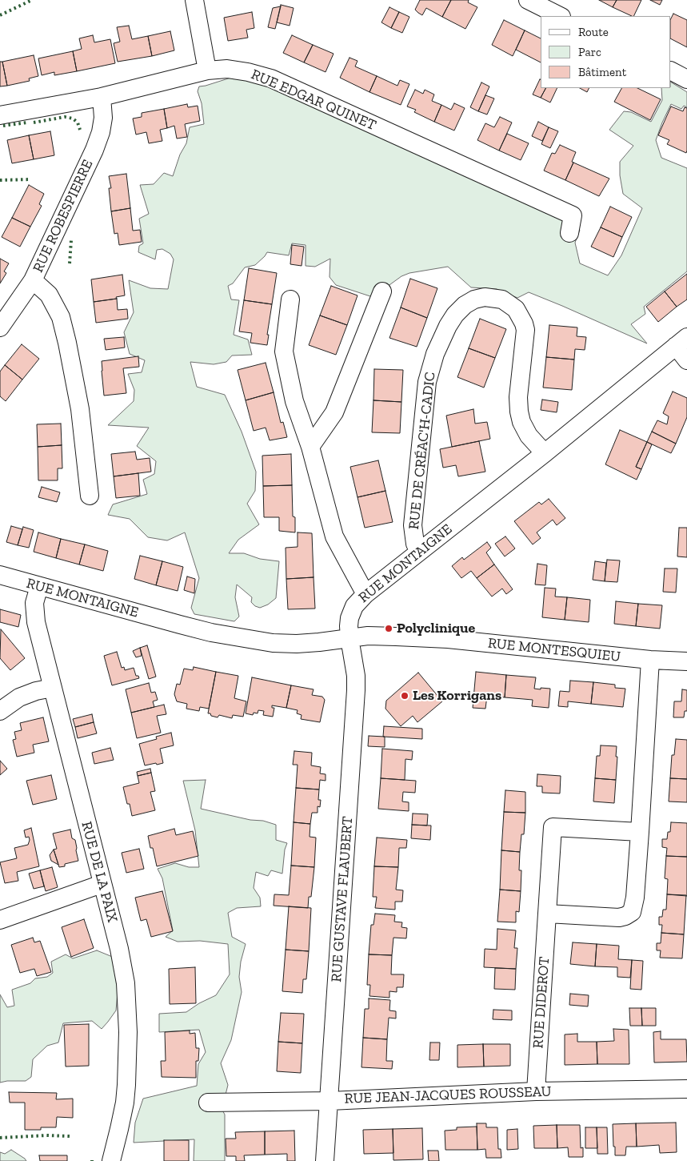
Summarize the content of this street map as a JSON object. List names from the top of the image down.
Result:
{
  "streets": {
    "street": [
      "RUE EDGAR QUINET",
      "RUE ROBESPIERRE",
      "RUE DE CRÉAC'H-CADIC",
      "RUE MONTAIGNE",
      "RUE MONTESQUIEU",
      "RUE DE LA PAIX",
      "RUE GUSTAVE FLAUBERT",
      "RUE DIDEROT",
      "RUE JEAN-JACQUES ROUSSEAU"
    ]
  },
  "crossings": [
    ["RUE EDGAR QUINET", "RUE ROBESPIERRE"],
    ["RUE DE CRÉAC'H-CADIC", "RUE MONTAIGNE"],
    ["RUE MONTAIGNE", "RUE MONTESQUIEU"],
    ["RUE MONTAIGNE", "RUE DE LA PAIX"],
    ["RUE MONTAIGNE", "RUE GUSTAVE FLAUBERT"],
    ["RUE MONTESQUIEU", "RUE GUSTAVE FLAUBERT"],
    ["RUE GUSTAVE FLAUBERT", "RUE JEAN-JACQUES ROUSSEAU"],
    ["RUE DIDEROT", "RUE JEAN-JACQUES ROUSSEAU"]
  ],
  "places": ["Polyclinique", "Les Korrigans"],
  "legend": ["Route", "Parc", "Bâtiment"]
}
